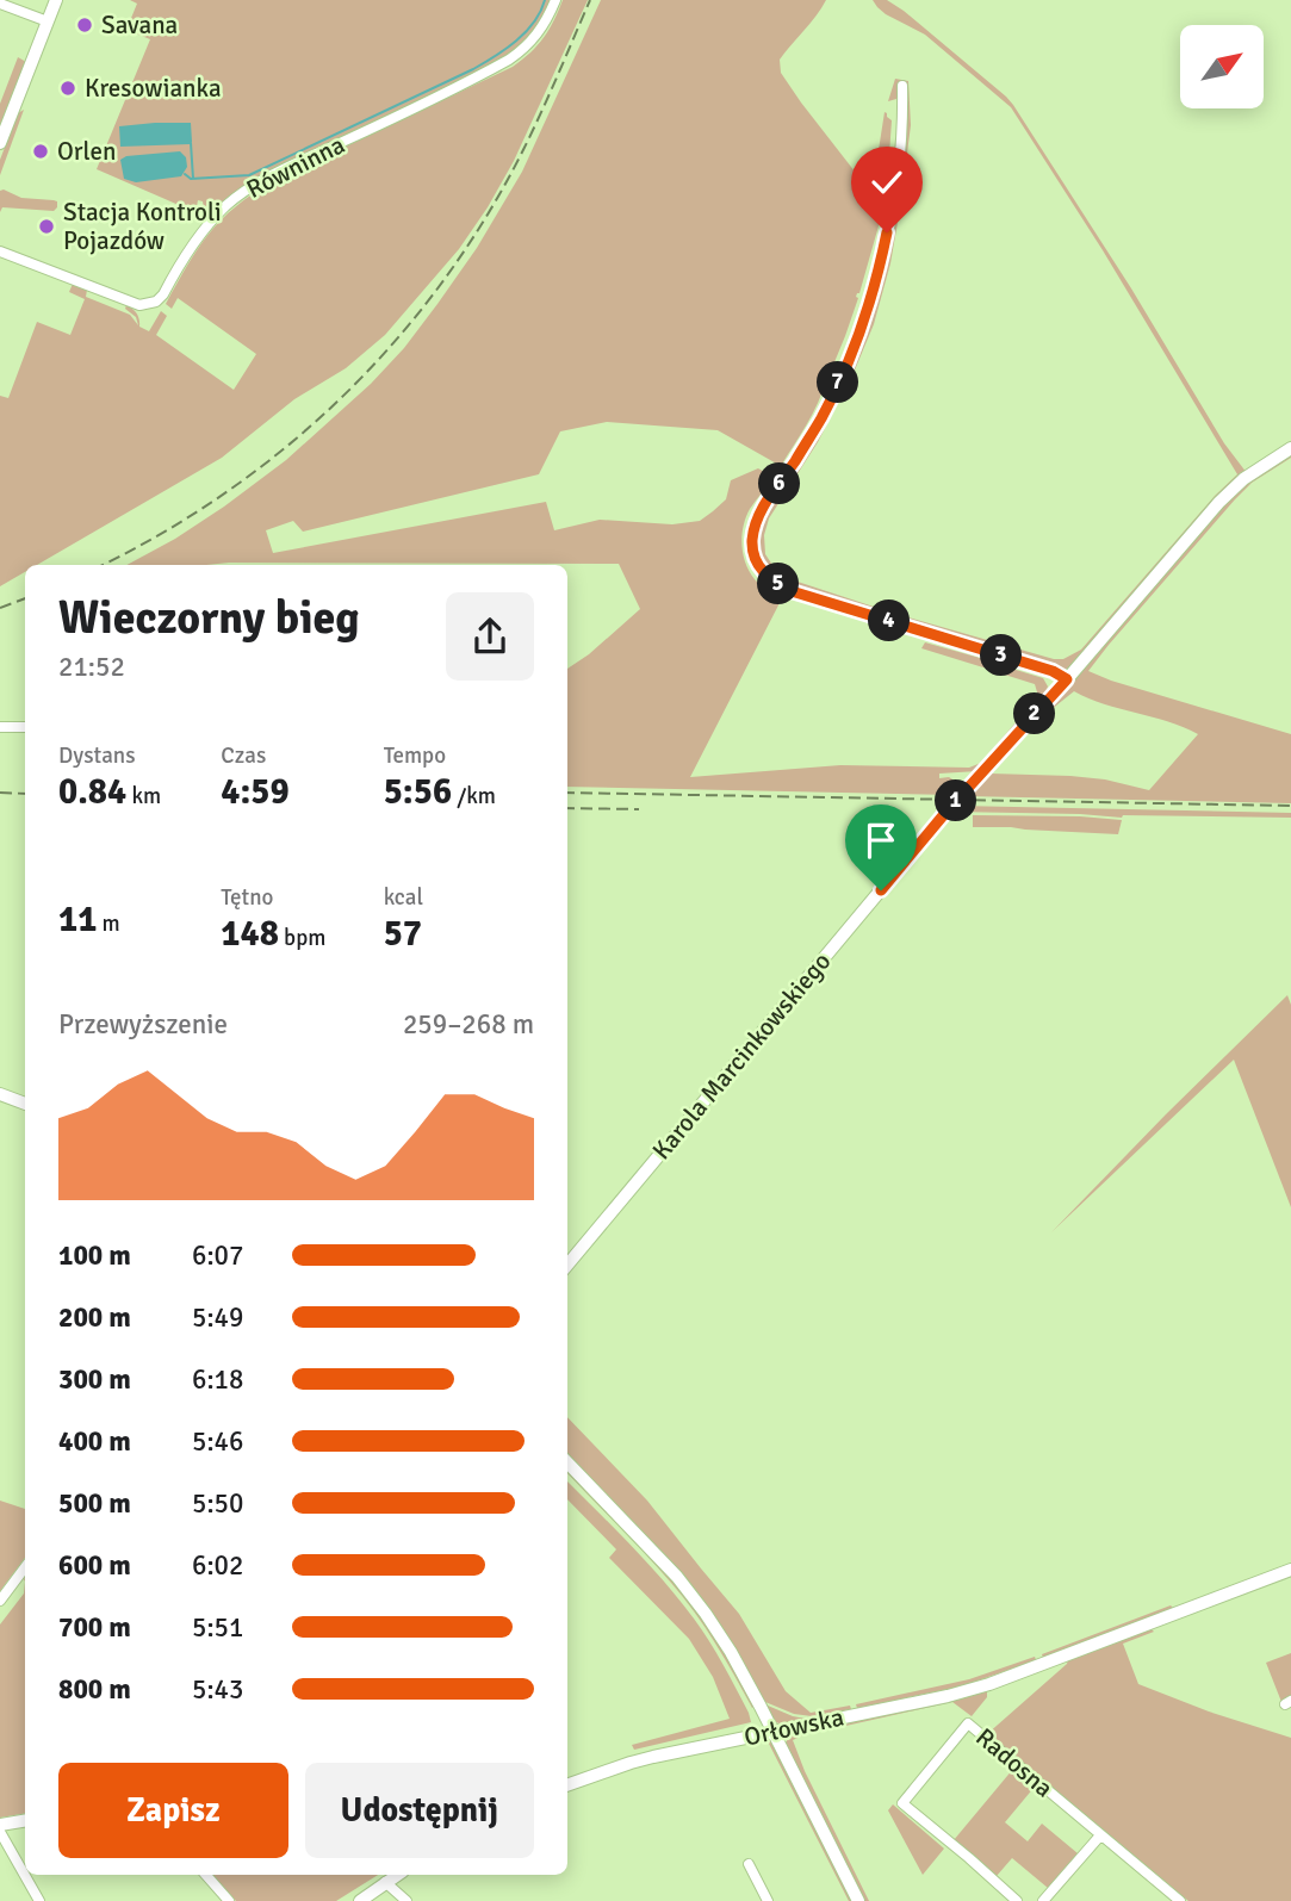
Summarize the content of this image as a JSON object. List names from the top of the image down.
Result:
{
  "streets": {
    "street": [
      "Równinna",
      "Karola Marcinkowskiego",
      "Orłowska",
      "Radosna"
    ]
  },
  "places": [
    "Savana",
    "Kresowianka",
    "Orlen",
    "Stacja Kontroli Pojazdów"
  ],
  "north": "top right",
  "page": {
    "pins": [
      "7",
      "6",
      "5",
      "4",
      "3",
      "2",
      "1"
    ],
    "heading": ["Wieczorny bieg", "21:52"],
    "stats": [
      ["Dystans", "0.84 km"],
      ["Czas", "4:59"],
      ["Tempo", "5:56 /km"],
      ["11 m"],
      ["Tętno", "148 bpm"],
      ["kcal", "57"]
    ],
    "chart": ["Przewyższenie", "259–268 m"],
    "list": [
      {
        "name": "100 m",
        "note": "6:07"
      },
      {
        "name": "200 m",
        "note": "5:49"
      },
      {
        "name": "300 m",
        "note": "6:18"
      },
      {
        "name": "400 m",
        "note": "5:46"
      },
      {
        "name": "500 m",
        "note": "5:50"
      },
      {
        "name": "600 m",
        "note": "6:02"
      },
      {
        "name": "700 m",
        "note": "5:51"
      },
      {
        "name": "800 m",
        "note": "5:43"
      }
    ],
    "buttons": ["Zapisz", "Udostępnij"]
  }
}
